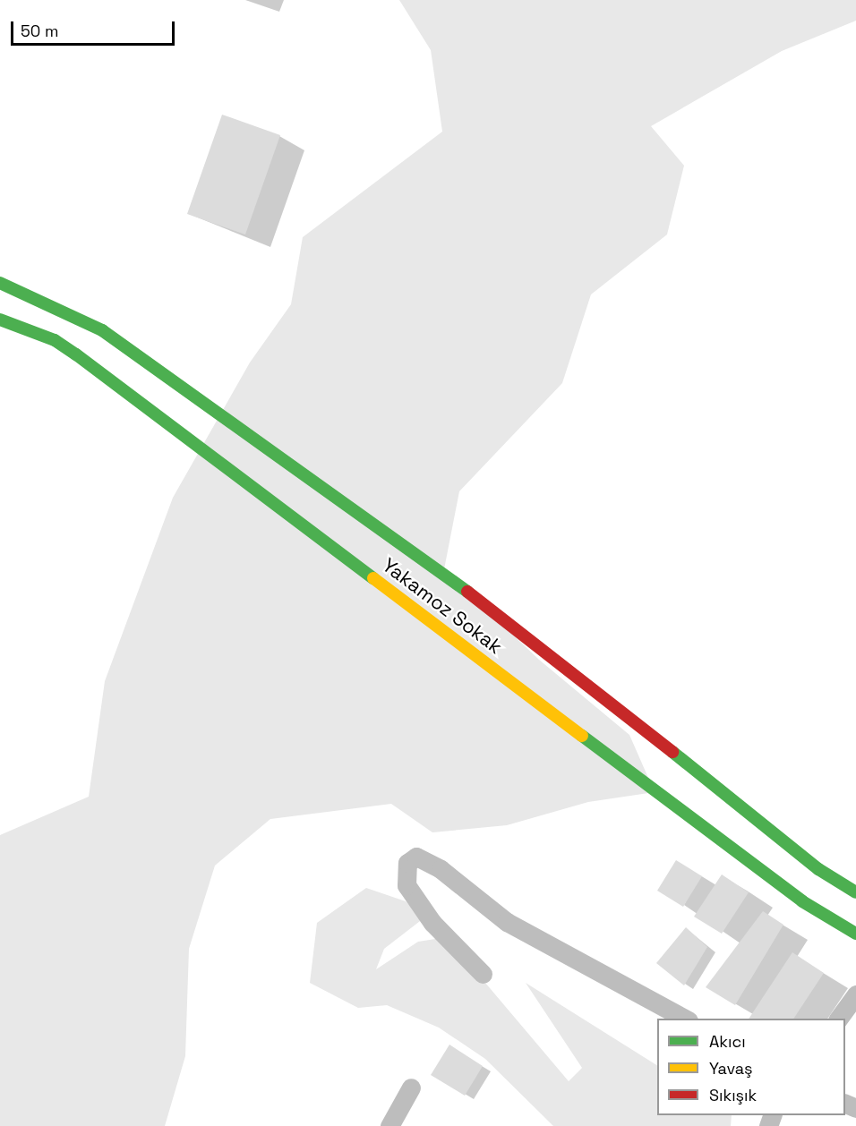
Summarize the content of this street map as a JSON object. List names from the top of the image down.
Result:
{
  "streets": {
    "main road": ["Yakamoz Sokak"]
  },
  "legend": ["Akıcı", "Yavaş", "Sıkışık"],
  "scale_bar": "50 m"
}
